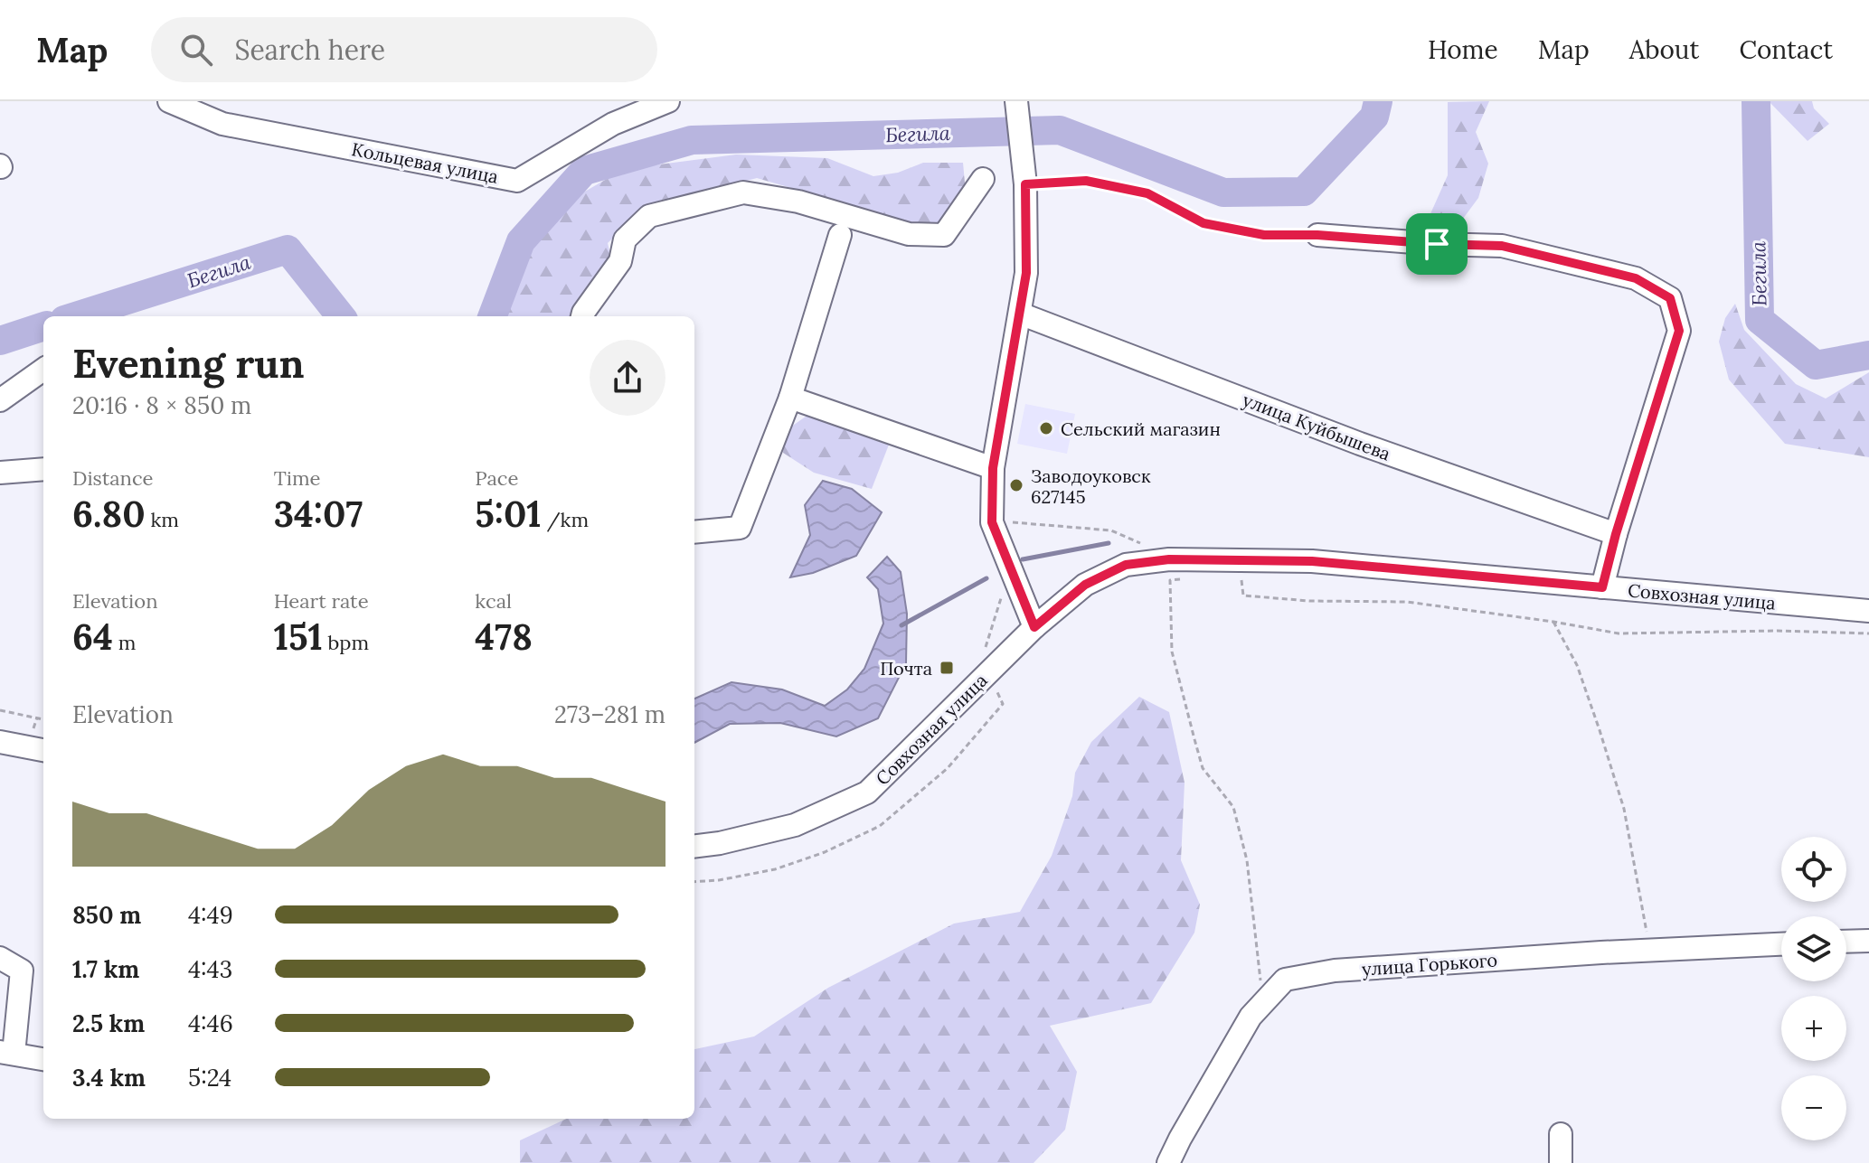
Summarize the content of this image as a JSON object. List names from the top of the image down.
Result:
{
  "streets": {
    "street": [
      "Кольцевая улица",
      "улица Куйбышева",
      "Совхозная улица",
      "улица Горького"
    ]
  },
  "water": ["Бегила"],
  "places": {
    "other": ["Сельский магазин", "Заводоуковск 627145"],
    "transit": ["Почта"]
  },
  "page": {
    "header": "Map",
    "search": "Search here",
    "nav": [
      "Home",
      "Map",
      "About",
      "Contact"
    ],
    "heading": ["Evening run", "20:16 · 8 × 850 m"],
    "stats": [
      ["Distance", "6.80 km"],
      ["Time", "34:07"],
      ["Pace", "5:01 /km"],
      ["Elevation", "64 m"],
      ["Heart rate", "151 bpm"],
      ["kcal", "478"]
    ],
    "chart": ["Elevation", "273–281 m"],
    "map_buttons": ["+", "−"],
    "list": [
      {
        "name": "850 m",
        "note": "4:49"
      },
      {
        "name": "1.7 km",
        "note": "4:43"
      },
      {
        "name": "2.5 km",
        "note": "4:46"
      },
      {
        "name": "3.4 km",
        "note": "5:24"
      }
    ]
  }
}
